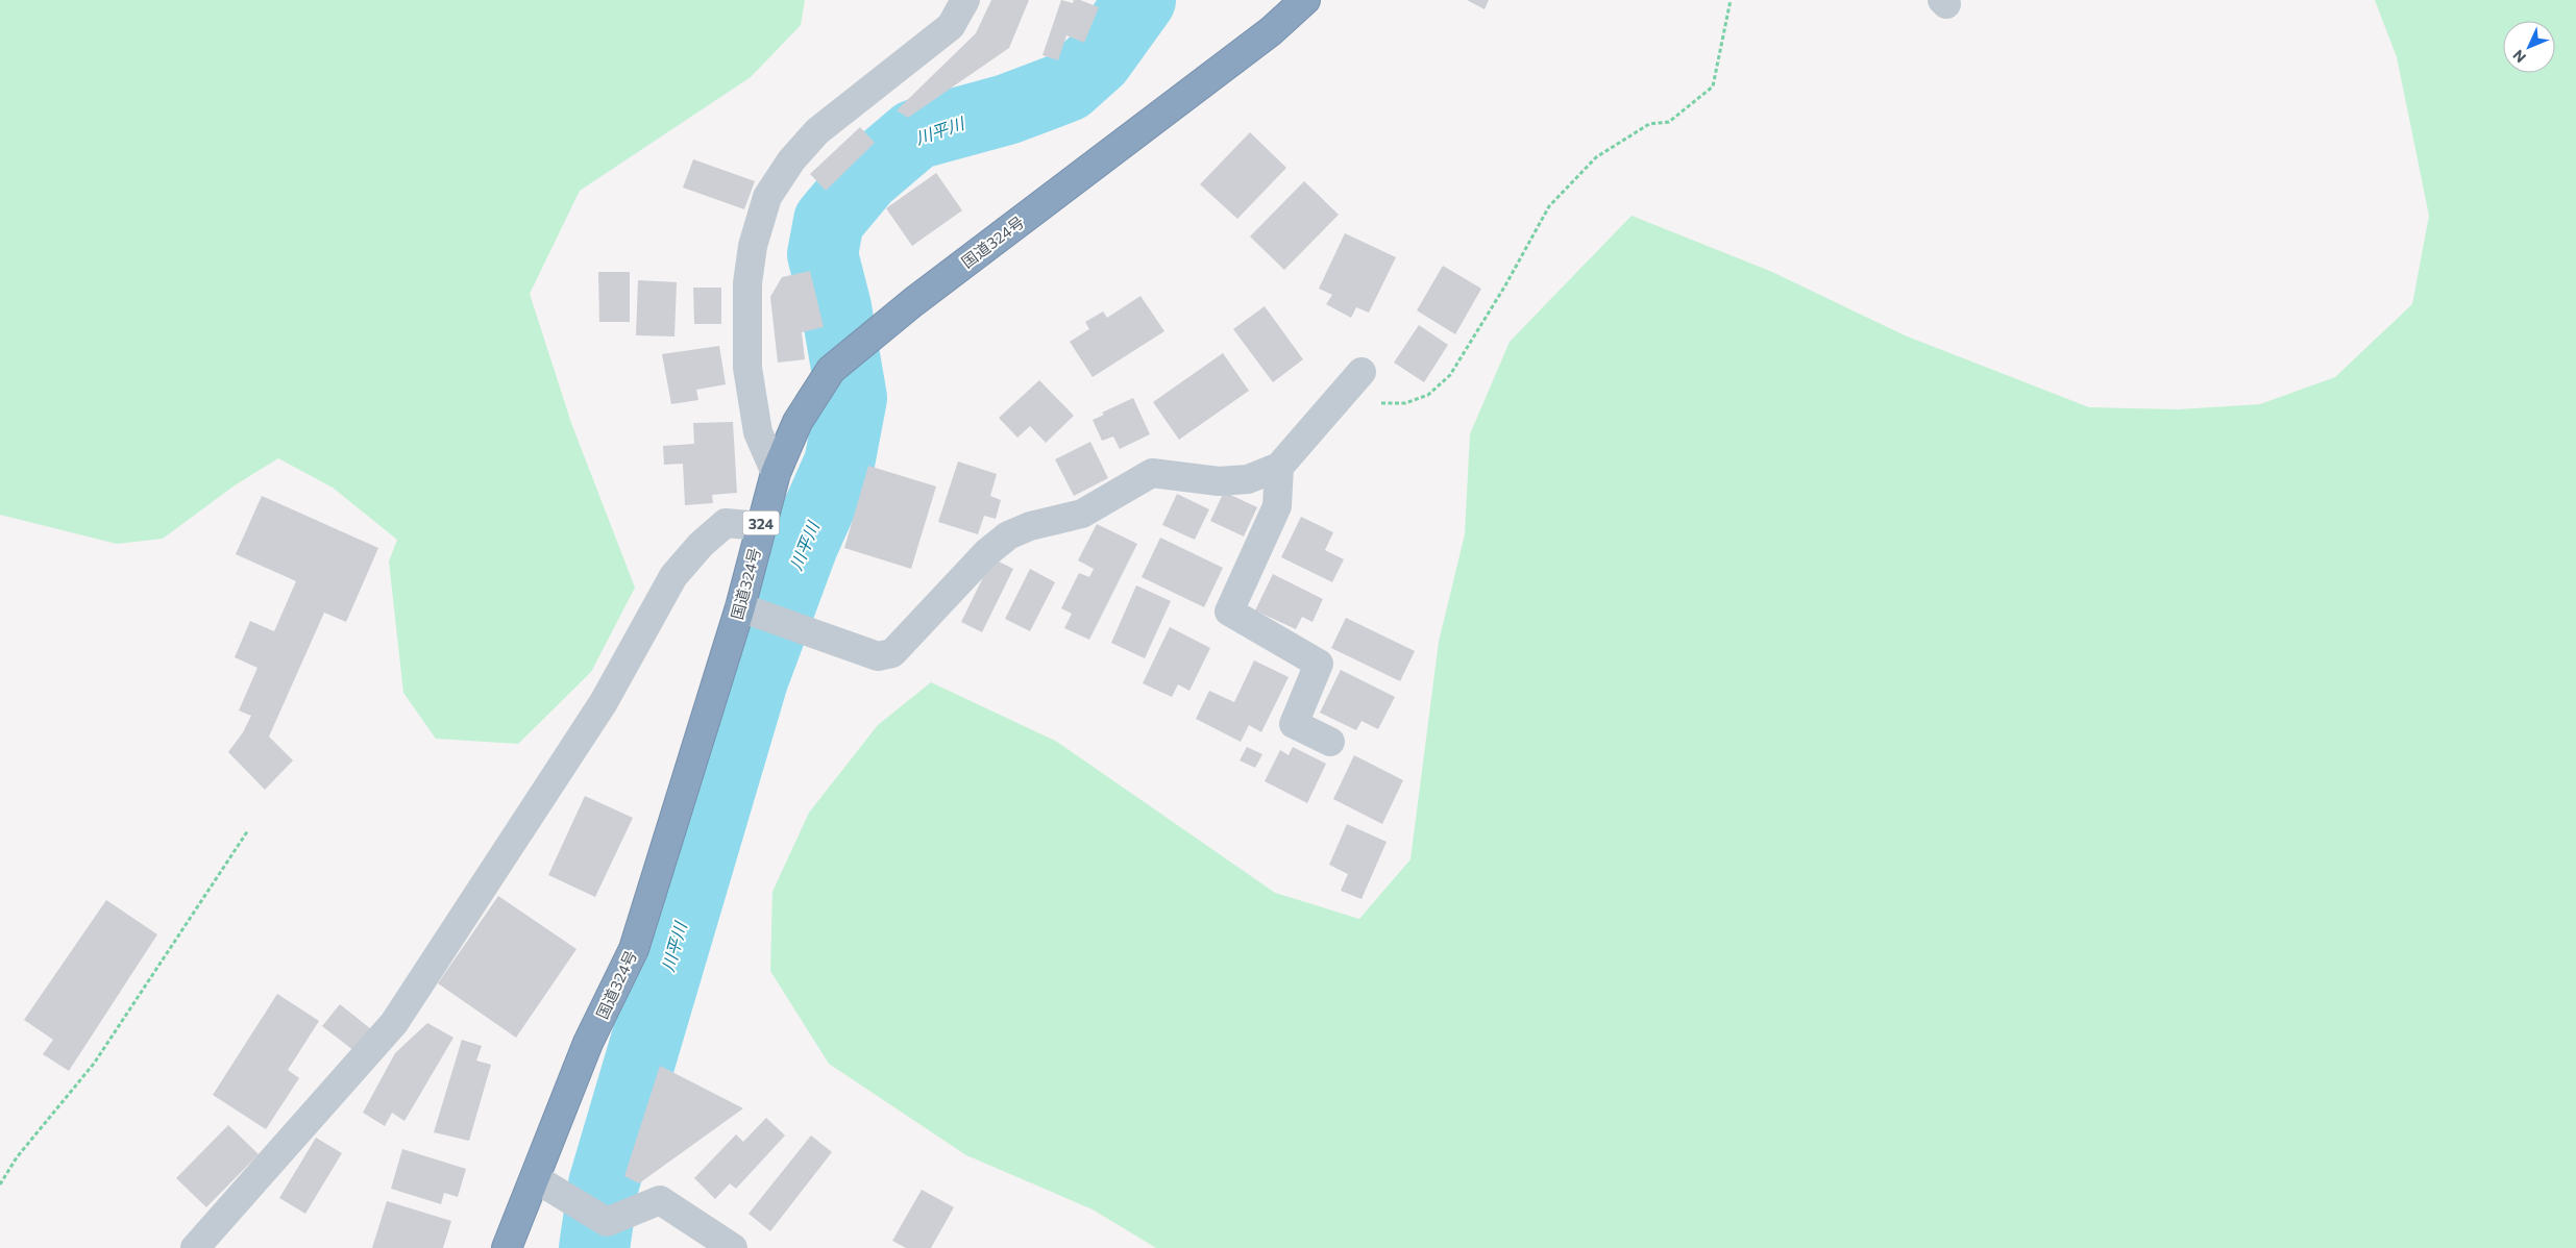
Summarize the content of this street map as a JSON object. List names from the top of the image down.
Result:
{
  "streets": {
    "highway": ["国道324号", "324"]
  },
  "water": ["川平川"],
  "north": "bottom left"
}
